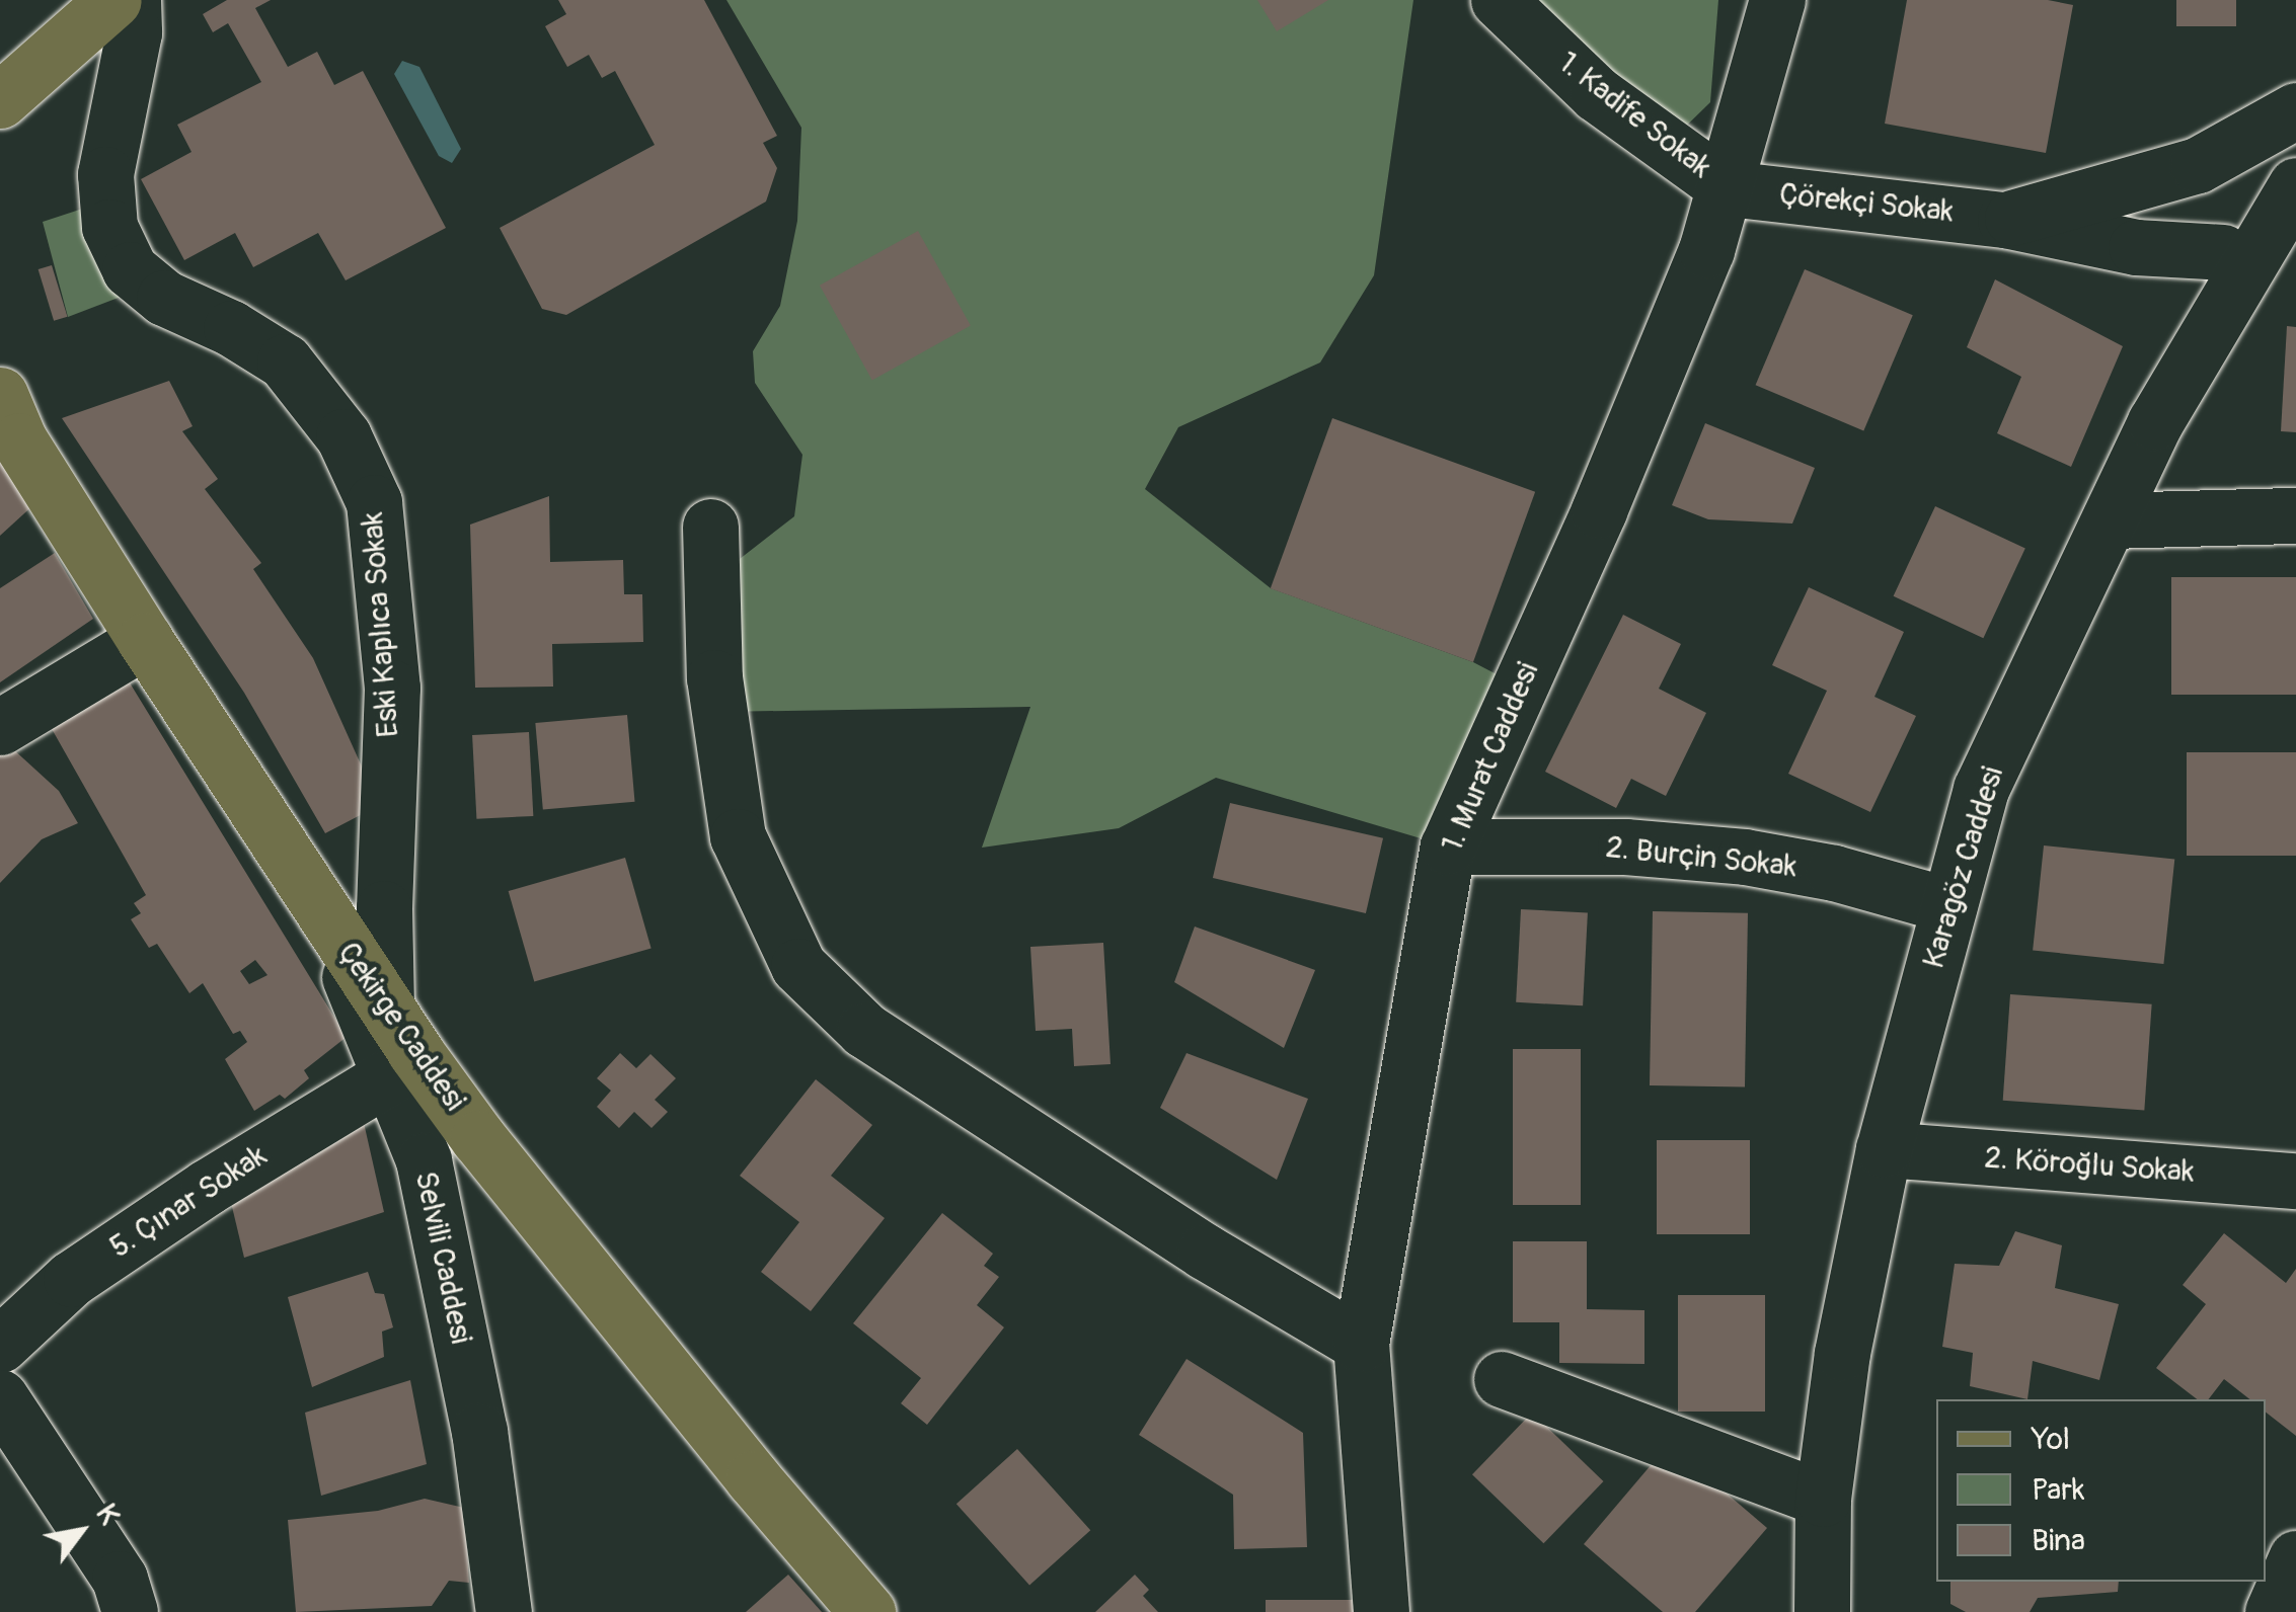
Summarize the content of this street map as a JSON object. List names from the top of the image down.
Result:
{
  "streets": {
    "main road": ["Çekirge Caddesi"],
    "street": [
      "1. Kadife Sokak",
      "Çörekçi Sokak",
      "Eski Kaplıca Sokak",
      "1. Murat Caddesi",
      "2. Burçin Sokak",
      "Karagöz Caddesi",
      "2. Köroğlu Sokak",
      "5. Çınar Sokak",
      "Selvili Caddesi"
    ]
  },
  "crossings": [
    ["1. Kadife Sokak", "Çörekçi Sokak"],
    ["1. Kadife Sokak", "1. Murat Caddesi"],
    ["Çörekçi Sokak", "1. Murat Caddesi"],
    ["Eski Kaplıca Sokak", "Çekirge Caddesi"],
    ["1. Murat Caddesi", "2. Burçin Sokak"],
    ["2. Burçin Sokak", "Karagöz Caddesi"],
    ["Karagöz Caddesi", "2. Köroğlu Sokak"],
    ["Çekirge Caddesi", "Selvili Caddesi"],
    ["5. Çınar Sokak", "Selvili Caddesi"]
  ],
  "legend": ["Yol", "Park", "Bina"],
  "north": "top right"
}
